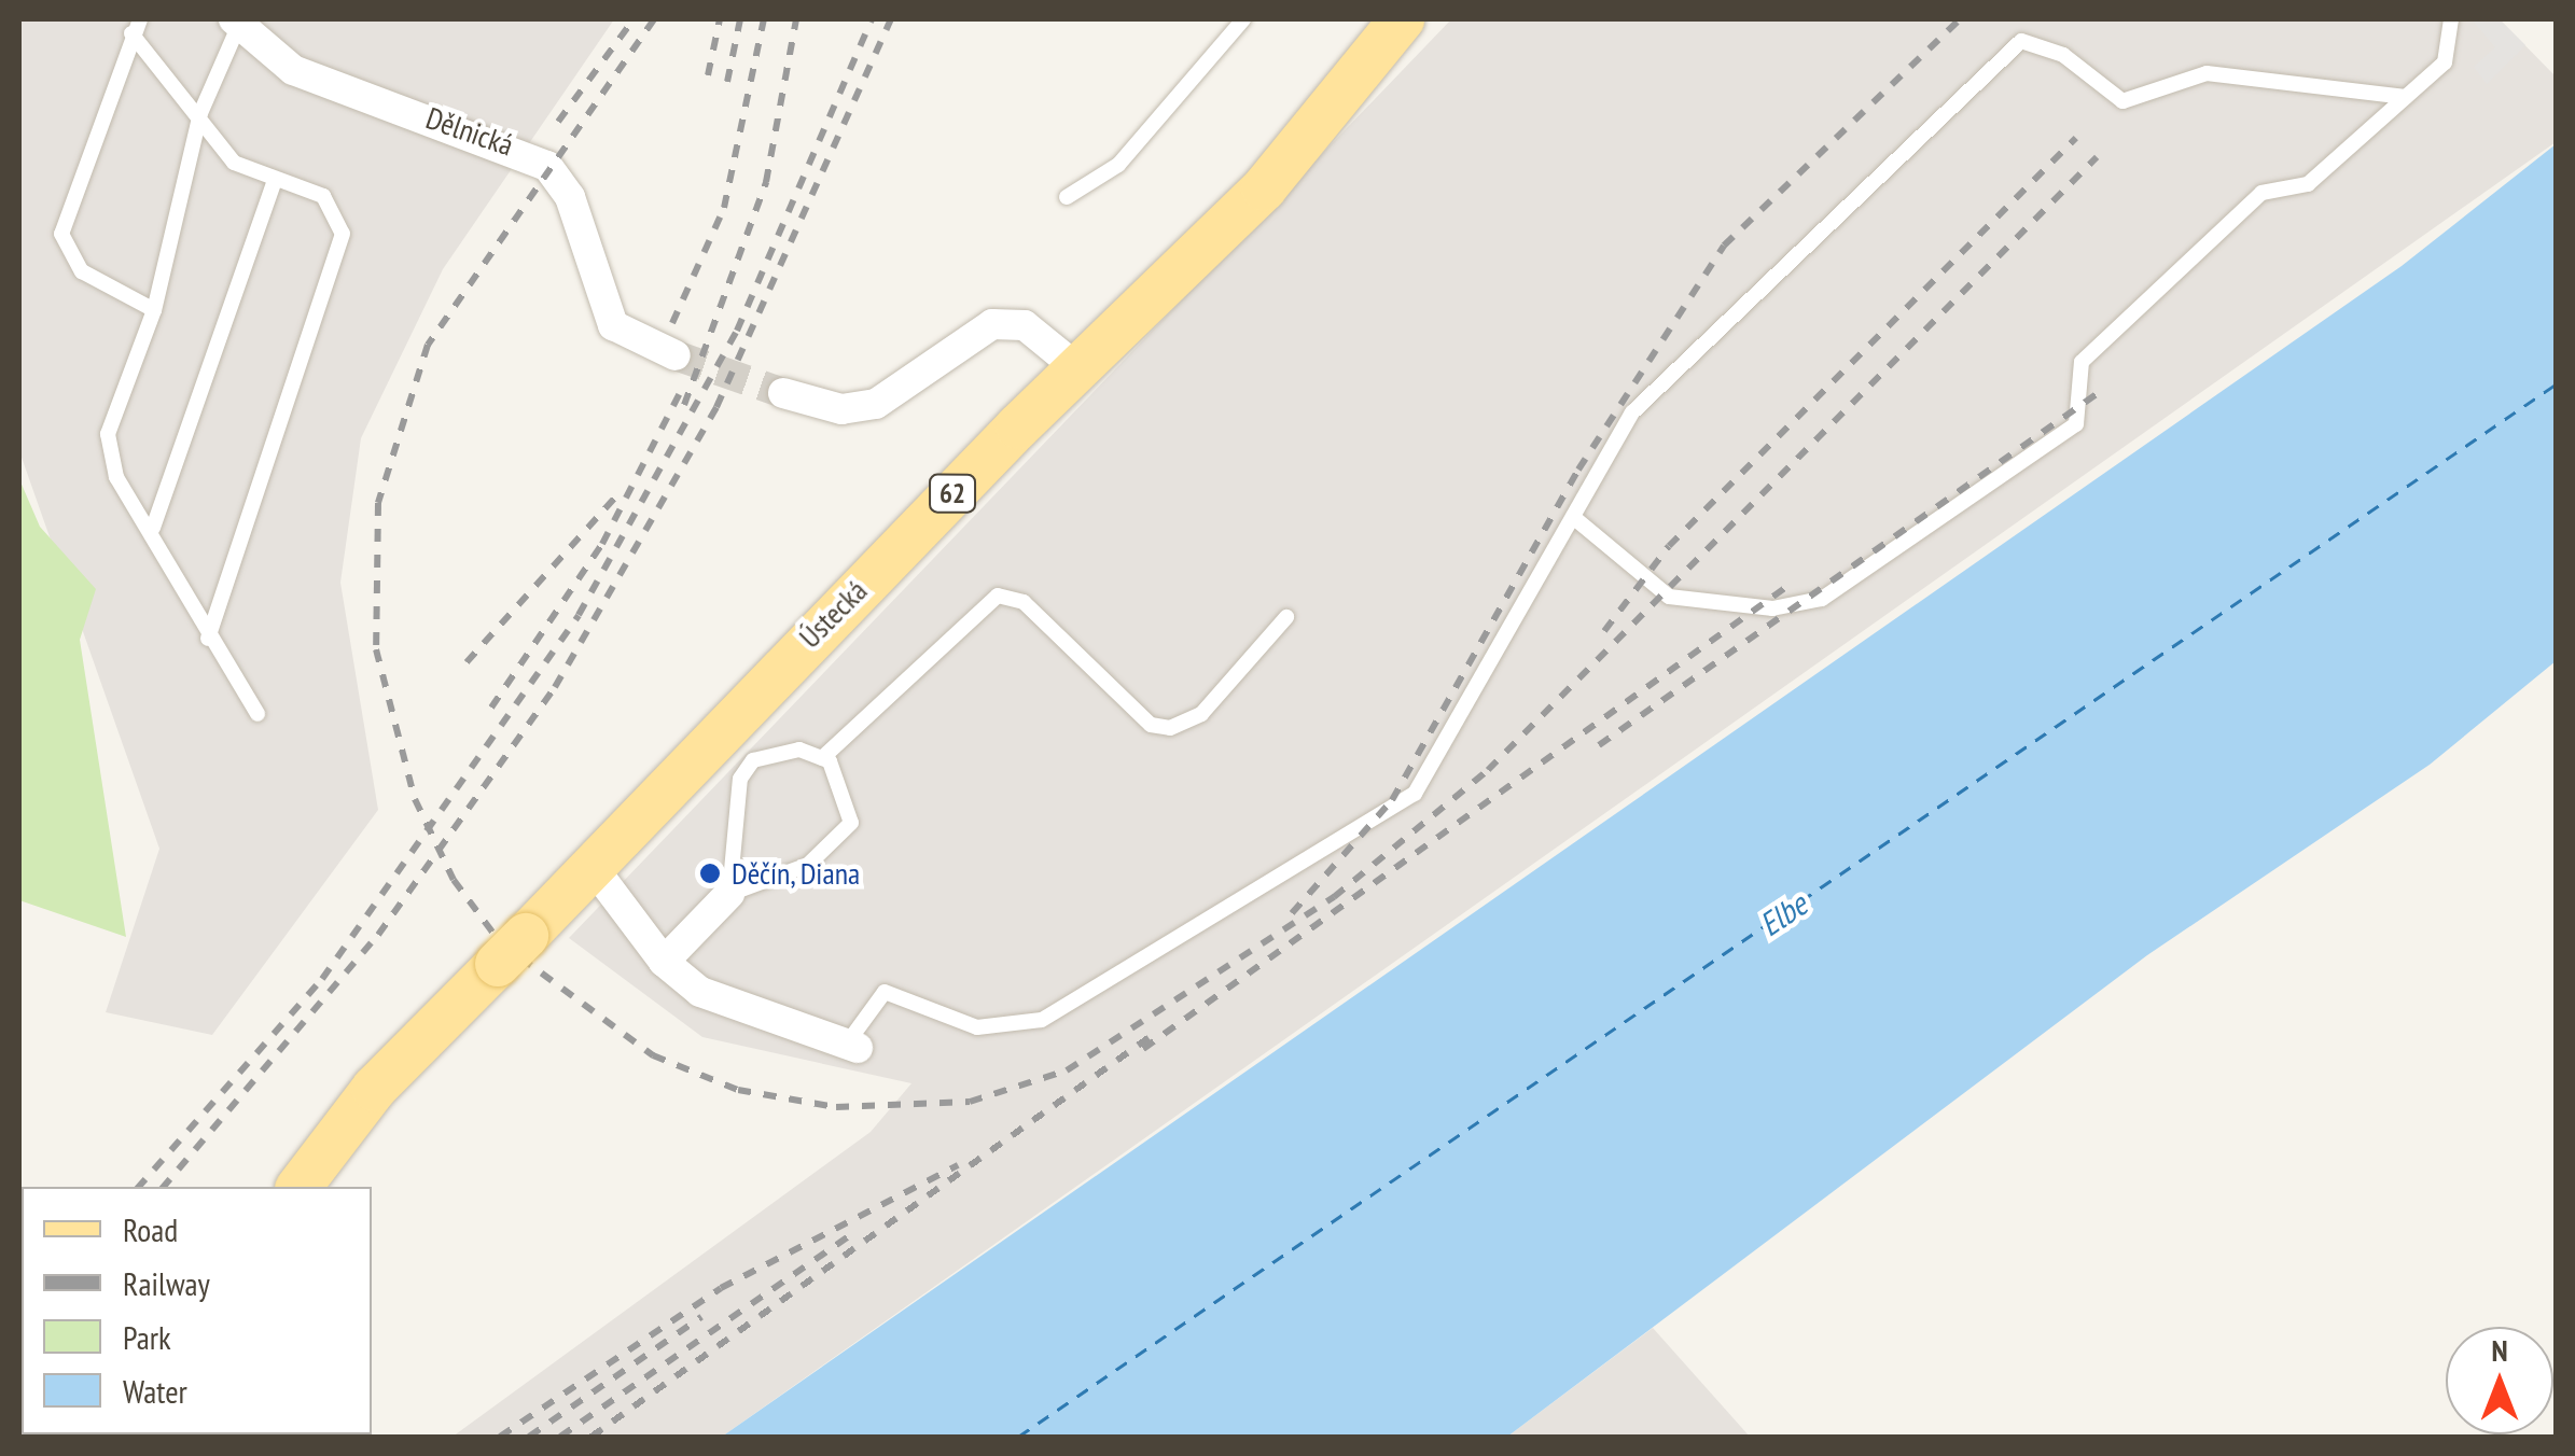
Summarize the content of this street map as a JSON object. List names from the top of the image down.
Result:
{
  "streets": {
    "main road": ["62", "Ústecká"],
    "street": ["Dělnická"]
  },
  "water": ["Elbe"],
  "places": ["Děčín, Diana"],
  "legend": [
    "Road",
    "Railway",
    "Park",
    "Water"
  ],
  "north": "top"
}
